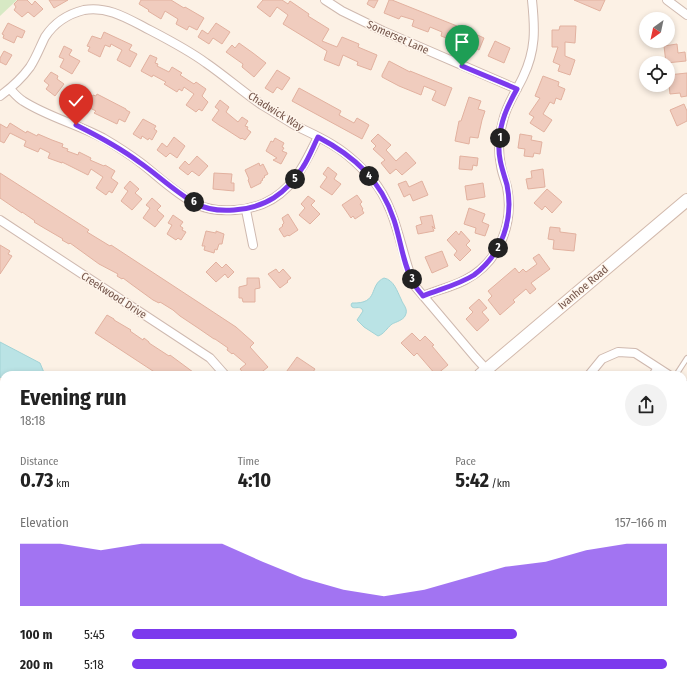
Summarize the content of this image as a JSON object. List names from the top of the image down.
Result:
{
  "streets": {
    "main road": ["Ivanhoe Road"],
    "street": ["Somerset Lane", "Chadwick Way", "Creekwood Drive"]
  },
  "north": "bottom left",
  "page": {
    "pins": [
      "1",
      "4",
      "5",
      "6",
      "2",
      "3"
    ],
    "heading": ["Evening run", "18:18"],
    "stats": [
      ["Distance", "0.73 km"],
      ["Time", "4:10"],
      ["Pace", "5:42 /km"]
    ],
    "chart": ["Elevation", "157–166 m"],
    "list": [
      {
        "name": "100 m",
        "note": "5:45"
      },
      {
        "name": "200 m",
        "note": "5:18"
      }
    ]
  }
}
